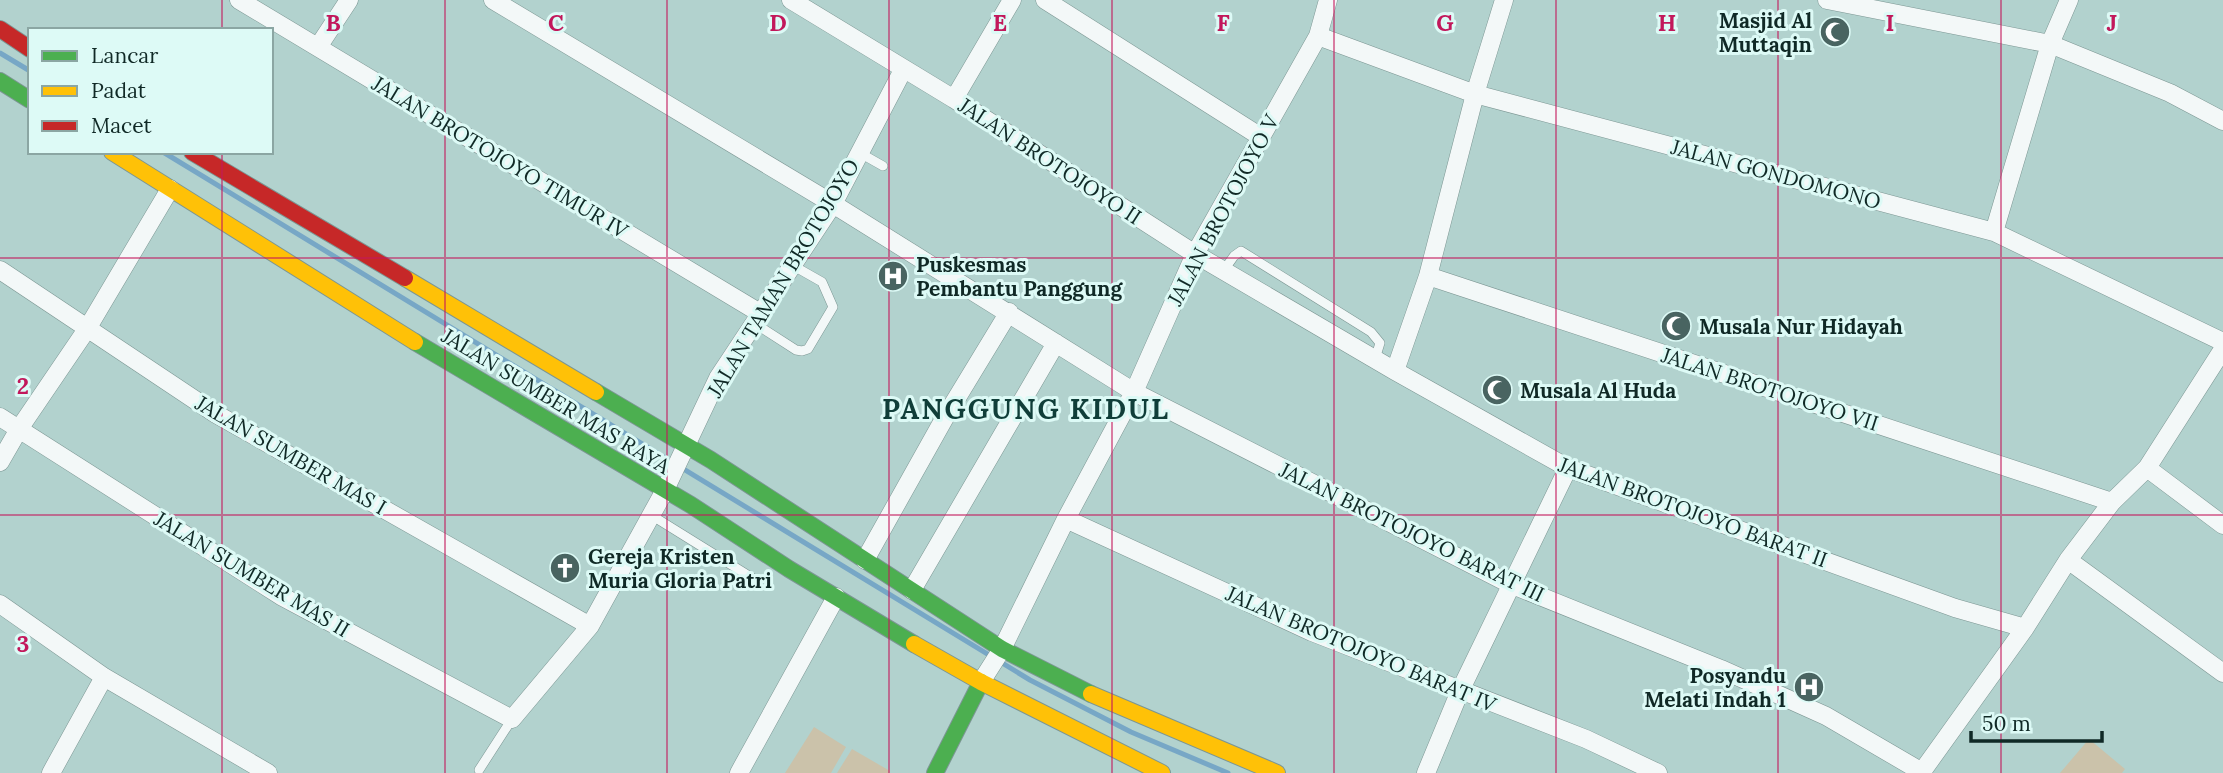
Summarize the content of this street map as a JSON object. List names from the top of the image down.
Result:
{
  "streets": {
    "street": [
      "JALAN BROTOJOYO TIMUR IV",
      "JALAN BROTOJOYO II",
      "JALAN GONDOMONO",
      "JALAN BROTOJOYO V",
      "JALAN TAMAN BROTOJOYO",
      "JALAN BROTOJOYO VII",
      "JALAN SUMBER MAS RAYA",
      "JALAN SUMBER MAS I",
      "JALAN BROTOJOYO BARAT II",
      "JALAN BROTOJOYO BARAT III",
      "JALAN SUMBER MAS II",
      "JALAN BROTOJOYO BARAT IV"
    ]
  },
  "crossings": [
    ["JALAN BROTOJOYO TIMUR IV", "JALAN TAMAN BROTOJOYO"],
    ["JALAN BROTOJOYO II", "JALAN BROTOJOYO V"],
    ["JALAN BROTOJOYO II", "JALAN TAMAN BROTOJOYO"],
    ["JALAN BROTOJOYO II", "JALAN BROTOJOYO BARAT II"],
    ["JALAN GONDOMONO", "JALAN BROTOJOYO V"],
    ["JALAN BROTOJOYO V", "JALAN SUMBER MAS RAYA"],
    ["JALAN BROTOJOYO V", "JALAN BROTOJOYO BARAT II"],
    ["JALAN BROTOJOYO V", "JALAN BROTOJOYO BARAT III"],
    ["JALAN BROTOJOYO V", "JALAN BROTOJOYO BARAT IV"],
    ["JALAN TAMAN BROTOJOYO", "JALAN SUMBER MAS RAYA"],
    ["JALAN TAMAN BROTOJOYO", "JALAN SUMBER MAS I"],
    ["JALAN TAMAN BROTOJOYO", "JALAN BROTOJOYO BARAT III"],
    ["JALAN TAMAN BROTOJOYO", "JALAN SUMBER MAS II"]
  ],
  "districts": ["PANGGUNG KIDUL"],
  "places": {
    "mosque": ["Masjid Al Muttaqin", "Musala Nur Hidayah", "Musala Al Huda"],
    "hospital": ["Puskesmas Pembantu Panggung", "Posyandu Melati Indah 1"],
    "church": ["Gereja Kristen Muria Gloria Patri"]
  },
  "legend": ["Lancar", "Padat", "Macet"],
  "scale_bar": "50 m",
  "grid": {
    "columns": [
      "B",
      "C",
      "D",
      "E",
      "F",
      "G",
      "H",
      "I",
      "J"
    ],
    "rows": ["2", "3"]
  }
}
